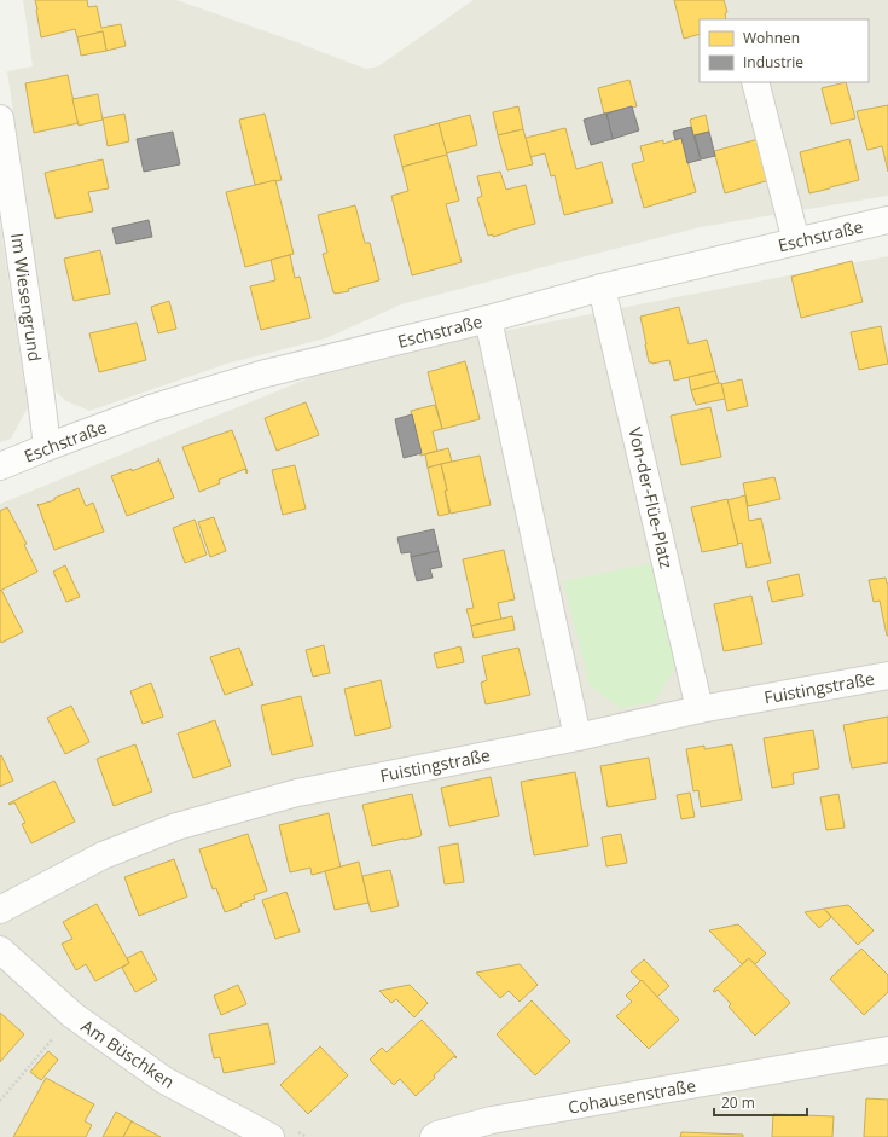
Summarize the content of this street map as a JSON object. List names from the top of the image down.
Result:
{
  "streets": {
    "street": [
      "Eschstraße",
      "Im Wiesengrund",
      "Von-der-Flüe-Platz",
      "Fuistingstraße",
      "Am Büschken",
      "Cohausenstraße"
    ]
  },
  "crossings": [
    ["Eschstraße", "Im Wiesengrund"],
    ["Eschstraße", "Von-der-Flüe-Platz"],
    ["Von-der-Flüe-Platz", "Fuistingstraße"]
  ],
  "legend": ["Wohnen", "Industrie"],
  "scale_bar": "20 m"
}
